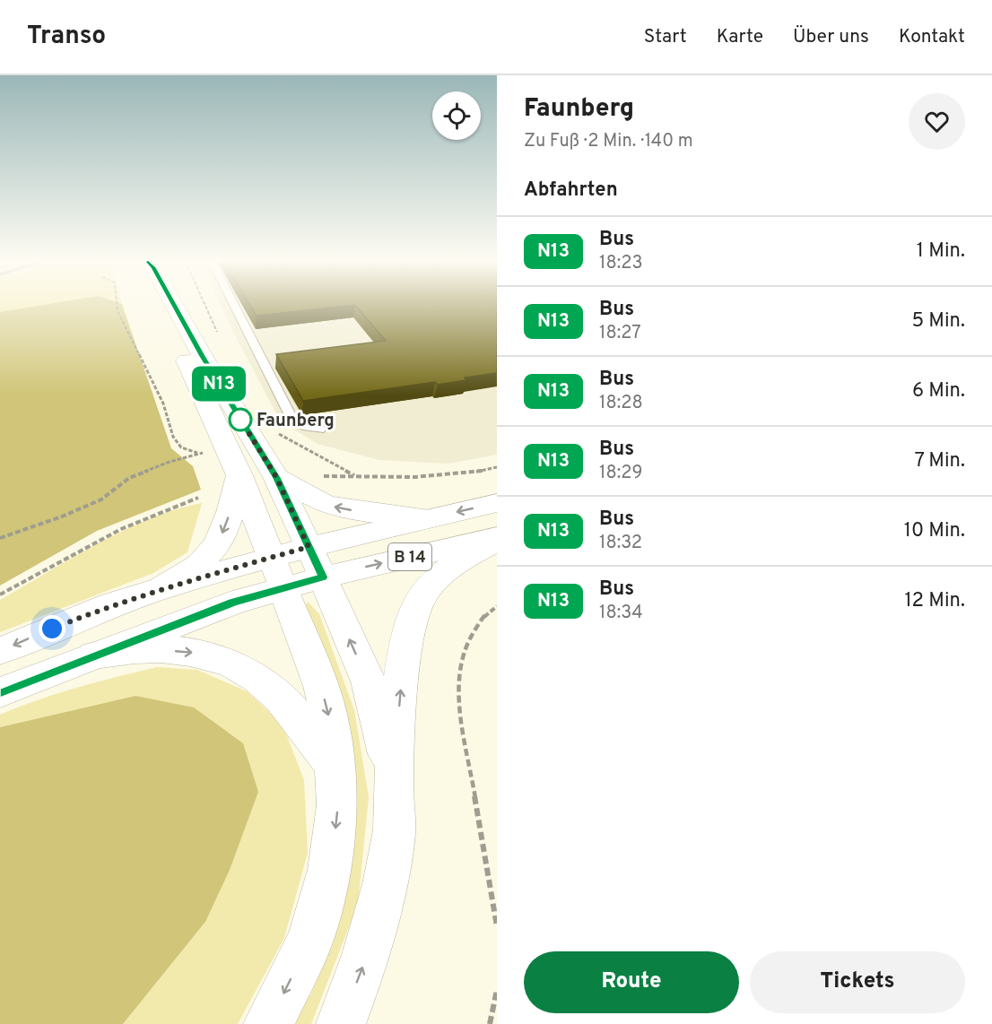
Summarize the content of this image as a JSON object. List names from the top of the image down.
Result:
{
  "streets": {
    "main road": ["B 14"]
  },
  "places": ["Faunberg"],
  "lines": ["bus line N13"],
  "page": {
    "header": "Transo",
    "nav": [
      "Start",
      "Karte",
      "Über uns",
      "Kontakt"
    ],
    "on_map": "N13",
    "heading": [
      ["Faunberg", "Zu Fuß · 2 Min. · 140 m"],
      "Abfahrten"
    ],
    "list": [
      {
        "mark": "N13",
        "name": "Bus",
        "note": "18:23",
        "value": "1 Min."
      },
      {
        "mark": "N13",
        "name": "Bus",
        "note": "18:27",
        "value": "5 Min."
      },
      {
        "mark": "N13",
        "name": "Bus",
        "note": "18:28",
        "value": "6 Min."
      },
      {
        "mark": "N13",
        "name": "Bus",
        "note": "18:29",
        "value": "7 Min."
      },
      {
        "mark": "N13",
        "name": "Bus",
        "note": "18:32",
        "value": "10 Min."
      },
      {
        "mark": "N13",
        "name": "Bus",
        "note": "18:34",
        "value": "12 Min."
      }
    ],
    "buttons": ["Route", "Tickets"]
  }
}
